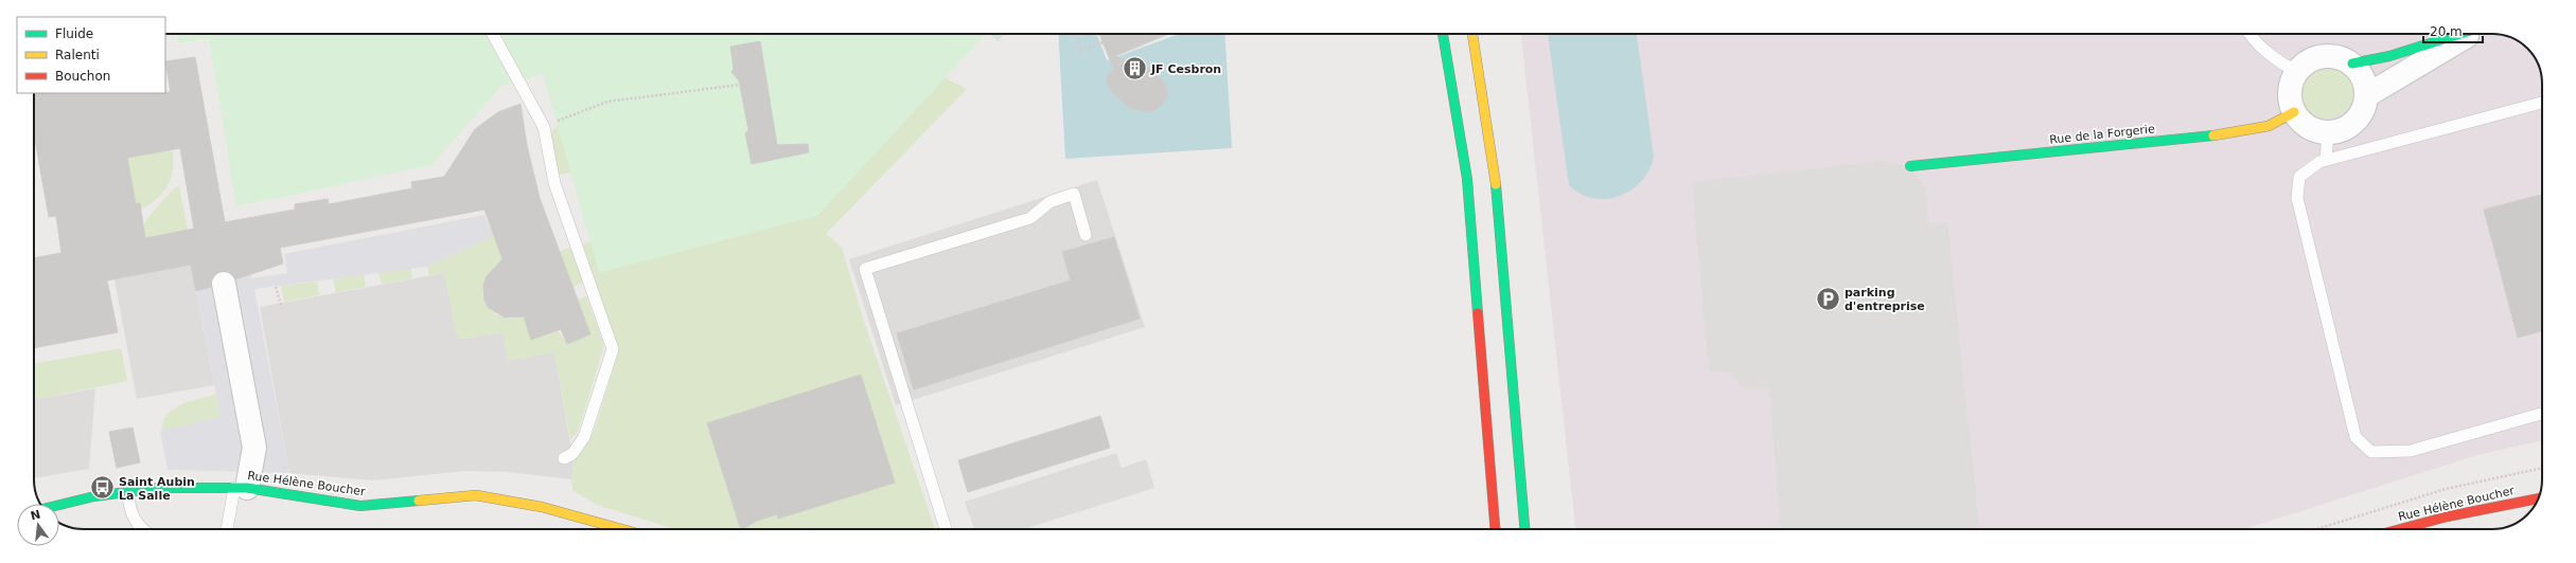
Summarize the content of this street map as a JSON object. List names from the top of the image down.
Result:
{
  "streets": {
    "main road": ["Rue de la Forgerie", "Rue Hélène Boucher"]
  },
  "places": {
    "building": ["JF Cesbron"],
    "parking": ["parking d'entreprise"],
    "bus stop": ["Saint Aubin La Salle"]
  },
  "legend": ["Fluide", "Ralenti", "Bouchon"],
  "scale_bar": "20 m",
  "north": "top"
}
